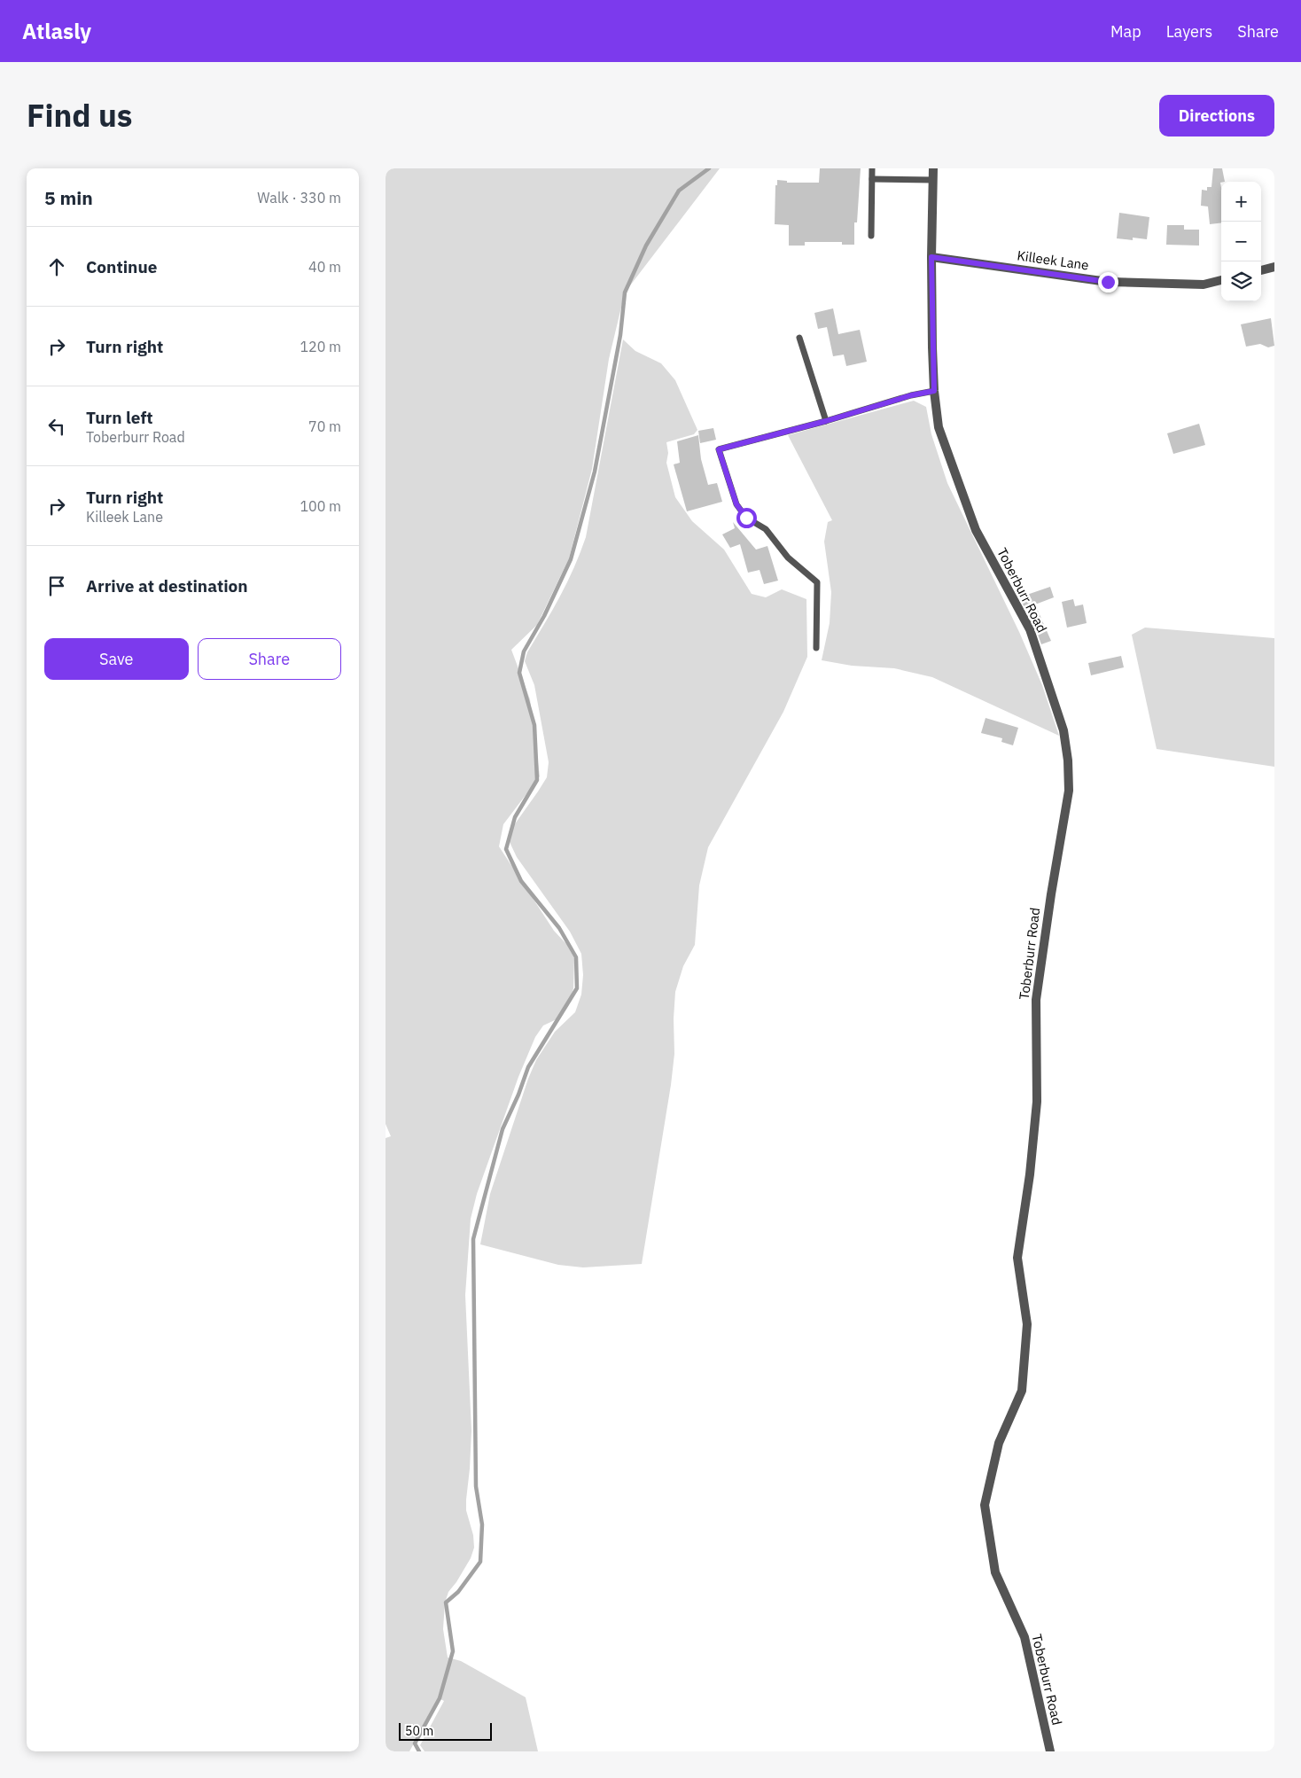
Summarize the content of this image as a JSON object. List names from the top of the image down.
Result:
{
  "streets": {
    "street": ["Killeek Lane", "Toberburr Road"]
  },
  "crossings": [
    ["Killeek Lane", "Toberburr Road"]
  ],
  "scale_bar": "50 m",
  "page": {
    "header": "Atlasly",
    "nav": ["Map", "Layers", "Share"],
    "title": "Find us",
    "buttons": [
      "Directions",
      ["Save", "Share"]
    ],
    "heading": ["5 min", "Walk · 330 m"],
    "map_buttons": ["+", "−"],
    "list": [
      ["Continue", "40 m"],
      ["Turn right", "120 m"],
      ["Turn left", "Toberburr Road", "70 m"],
      ["Turn right", "Killeek Lane", "100 m"],
      "Arrive at destination"
    ],
    "scale": "50 m"
  }
}
